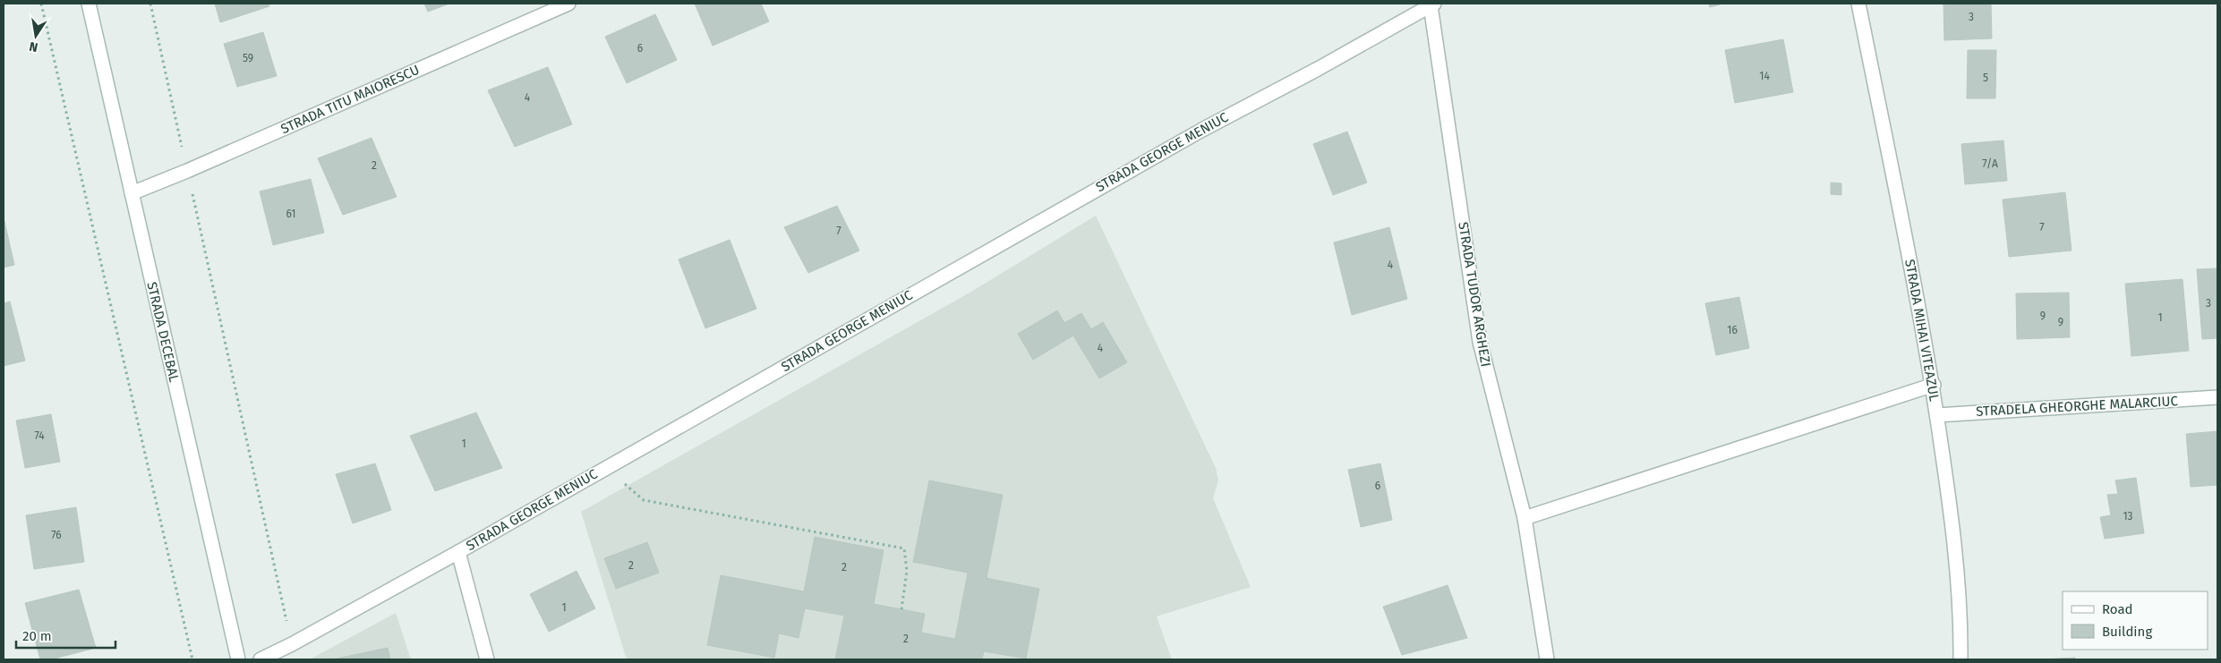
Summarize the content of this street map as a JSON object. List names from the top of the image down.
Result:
{
  "streets": {
    "street": [
      "STRADA TITU MAIORESCU",
      "STRADA GEORGE MENIUC",
      "STRADA TUDOR ARGHEZI",
      "STRADA MIHAI VITEAZUL",
      "STRADA DECEBAL",
      "STRADELA GHEORGHE MALARCIUC"
    ]
  },
  "crossings": [
    ["STRADA TITU MAIORESCU", "STRADA DECEBAL"],
    ["STRADA GEORGE MENIUC", "STRADA TUDOR ARGHEZI"],
    ["STRADA MIHAI VITEAZUL", "STRADELA GHEORGHE MALARCIUC"]
  ],
  "house_numbers": [
    "3",
    "6",
    "59",
    "14",
    "5",
    "4",
    "7/A",
    "2",
    "61",
    "7",
    "7",
    "4",
    "3",
    "9",
    "1",
    "9",
    "16",
    "4",
    "74",
    "1",
    "6",
    "13",
    "76",
    "2",
    "2",
    "1",
    "2"
  ],
  "legend": ["Road", "Building"],
  "scale_bar": "20 m",
  "north": "bottom"
}
